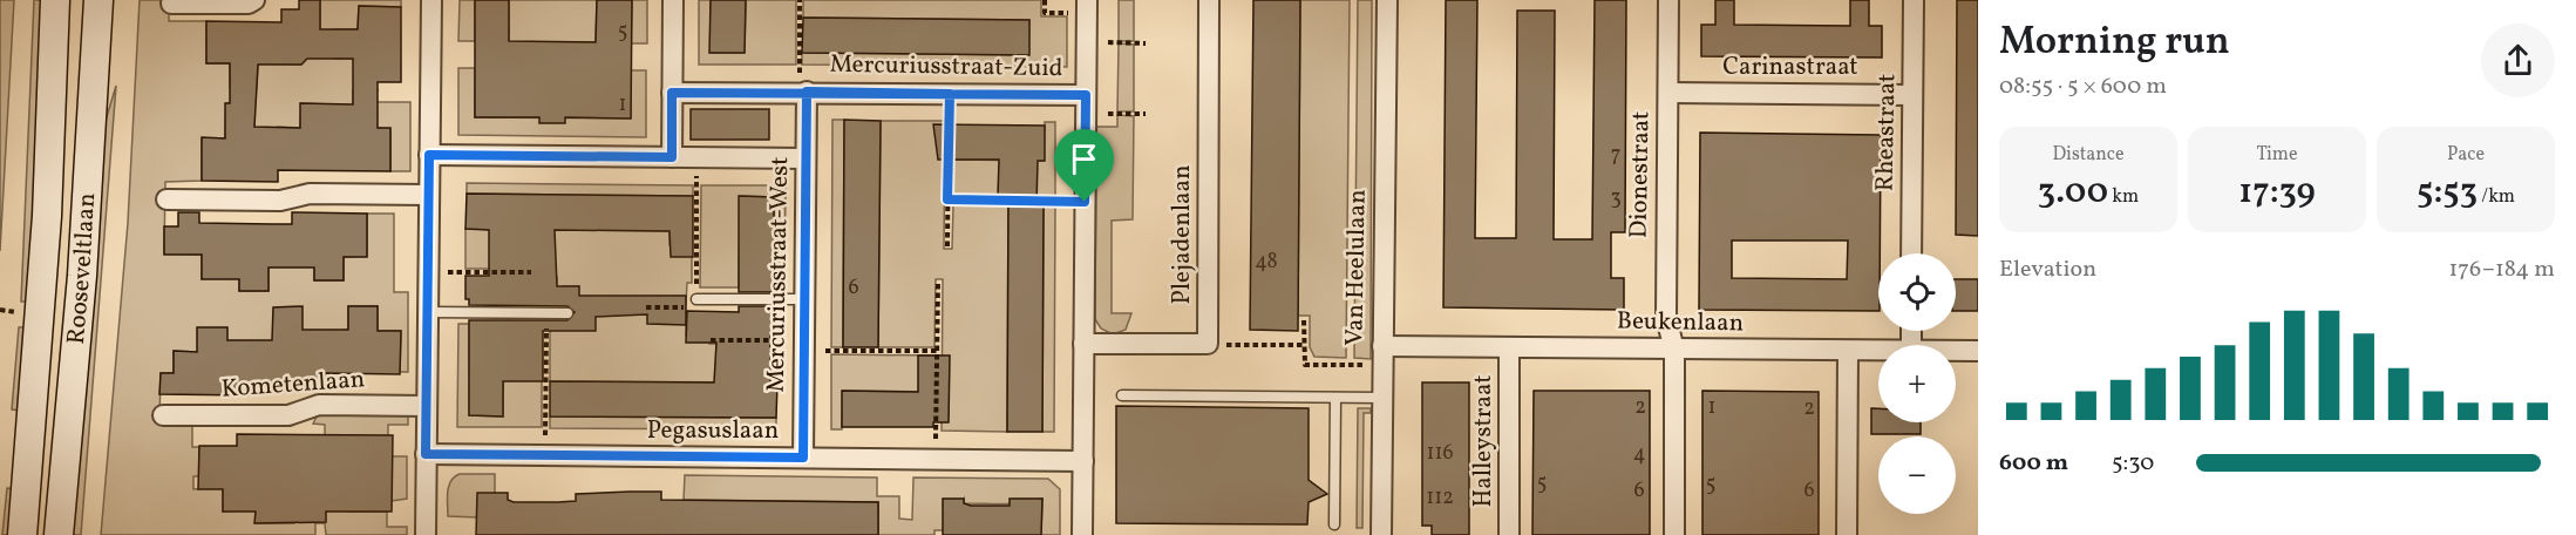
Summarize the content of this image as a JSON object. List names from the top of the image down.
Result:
{
  "streets": {
    "main road": ["Rooseveltlaan"],
    "street": [
      "Mercuriusstraat-Zuid",
      "Carinastraat",
      "Rheastraat",
      "Dionestraat",
      "Plejadenlaan",
      "Van Heelulaan",
      "Mercuriusstraat-West",
      "Beukenlaan",
      "Kometenlaan",
      "Pegasuslaan",
      "Halleystraat"
    ]
  },
  "crossings": [
    ["Mercuriusstraat-Zuid", "Mercuriusstraat-West"],
    ["Carinastraat", "Rheastraat"],
    ["Carinastraat", "Dionestraat"],
    ["Dionestraat", "Beukenlaan"],
    ["Van Heelulaan", "Beukenlaan"],
    ["Mercuriusstraat-West", "Pegasuslaan"],
    ["Beukenlaan", "Halleystraat"]
  ],
  "house_numbers": [
    "5",
    "1",
    "7",
    "3",
    "48",
    "6",
    "2",
    "1",
    "2",
    "116",
    "4",
    "5",
    "5",
    "6",
    "6",
    "112"
  ],
  "page": {
    "heading": ["Morning run", "08:55 · 5 × 600 m"],
    "stats": [
      ["Distance", "3.00 km"],
      ["Time", "17:39"],
      ["Pace", "5:53 /km"]
    ],
    "chart": ["Elevation", "176–184 m"],
    "map_buttons": ["+", "−"],
    "list": [
      {
        "name": "600 m",
        "note": "5:30"
      }
    ]
  }
}
